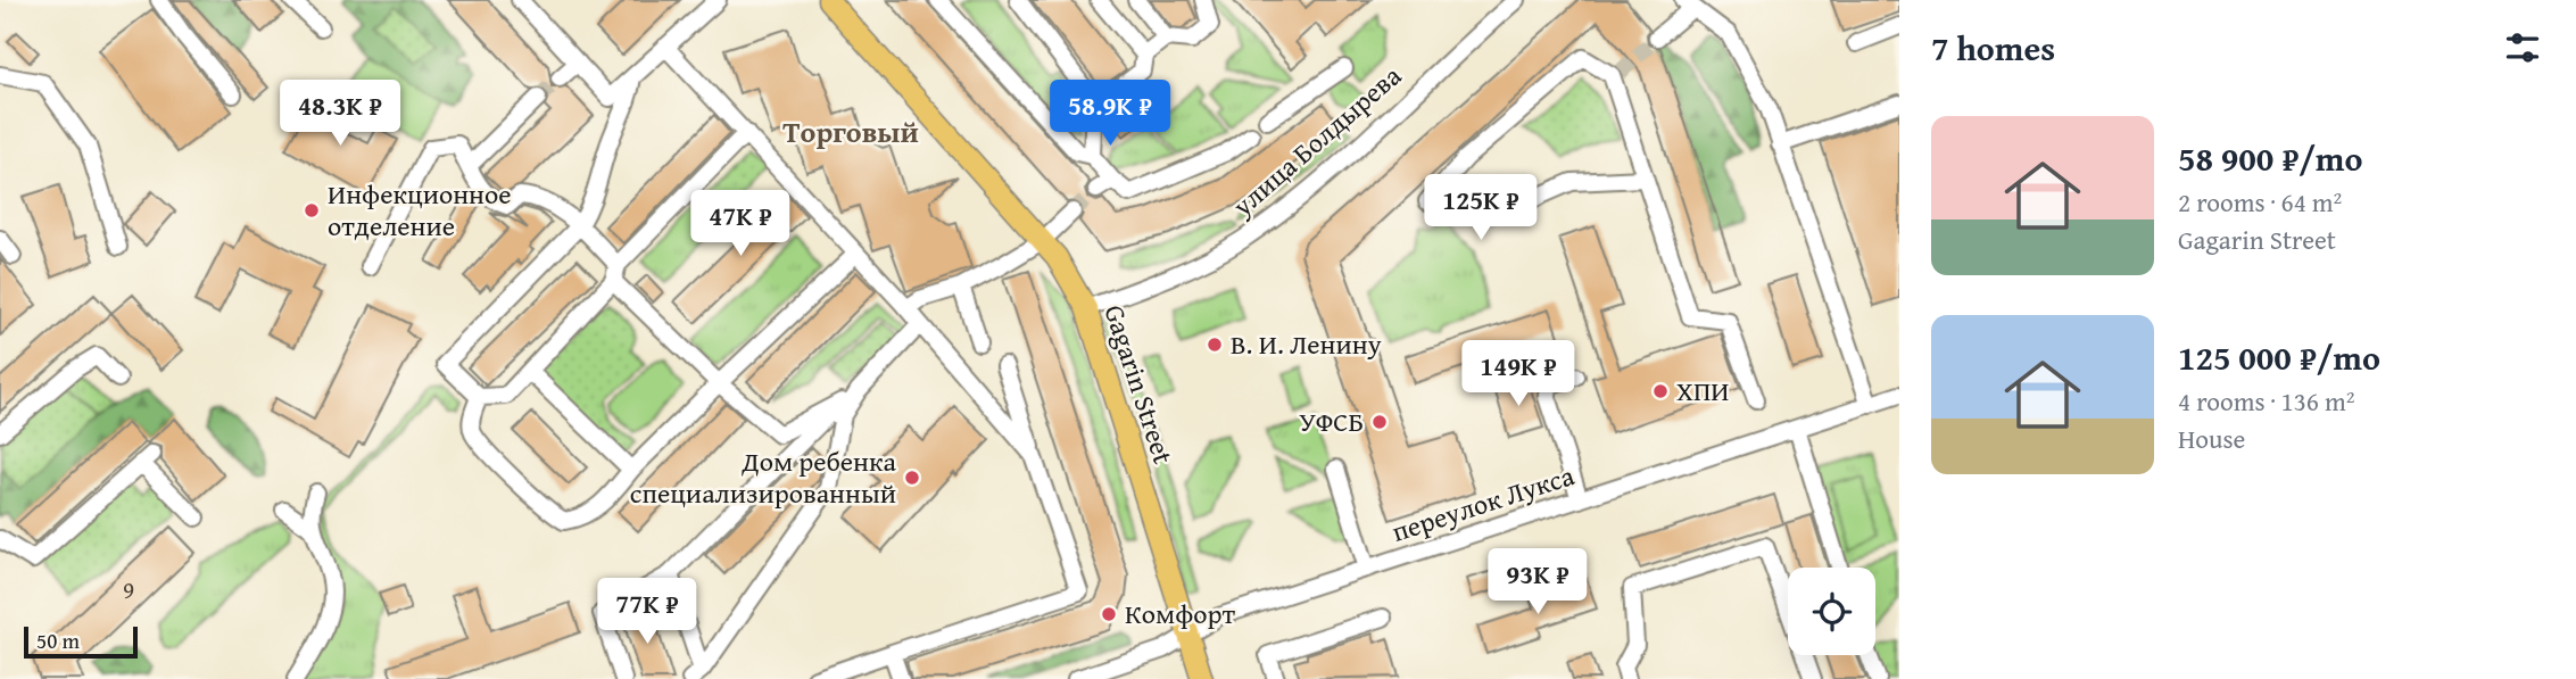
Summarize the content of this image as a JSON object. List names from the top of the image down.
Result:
{
  "streets": {
    "main road": ["Gagarin Street"],
    "street": ["улица Болдырева", "переулок Лукса"]
  },
  "crossings": [
    ["улица Болдырева", "Gagarin Street"],
    ["Gagarin Street", "переулок Лукса"]
  ],
  "districts": ["Торговый"],
  "places": [
    "Инфекционное отделение",
    "В. И. Ленину",
    "ХПИ",
    "УФСБ",
    "Дом ребенка специализированный",
    "Комфорт"
  ],
  "house_numbers": ["9"],
  "scale_bar": "50 m",
  "page": {
    "heading": "7 homes",
    "price": [
      "48.3K ₽",
      "58.9K ₽",
      "125K ₽",
      "47K ₽",
      "149K ₽",
      "93K ₽",
      "77K ₽"
    ],
    "list": [
      {
        "name": "58 900 ₽/mo",
        "note": "2 rooms · 64 m² · Gagarin Street"
      },
      {
        "name": "125 000 ₽/mo",
        "note": "4 rooms · 136 m² · House"
      }
    ],
    "scale": "50 m"
  }
}
